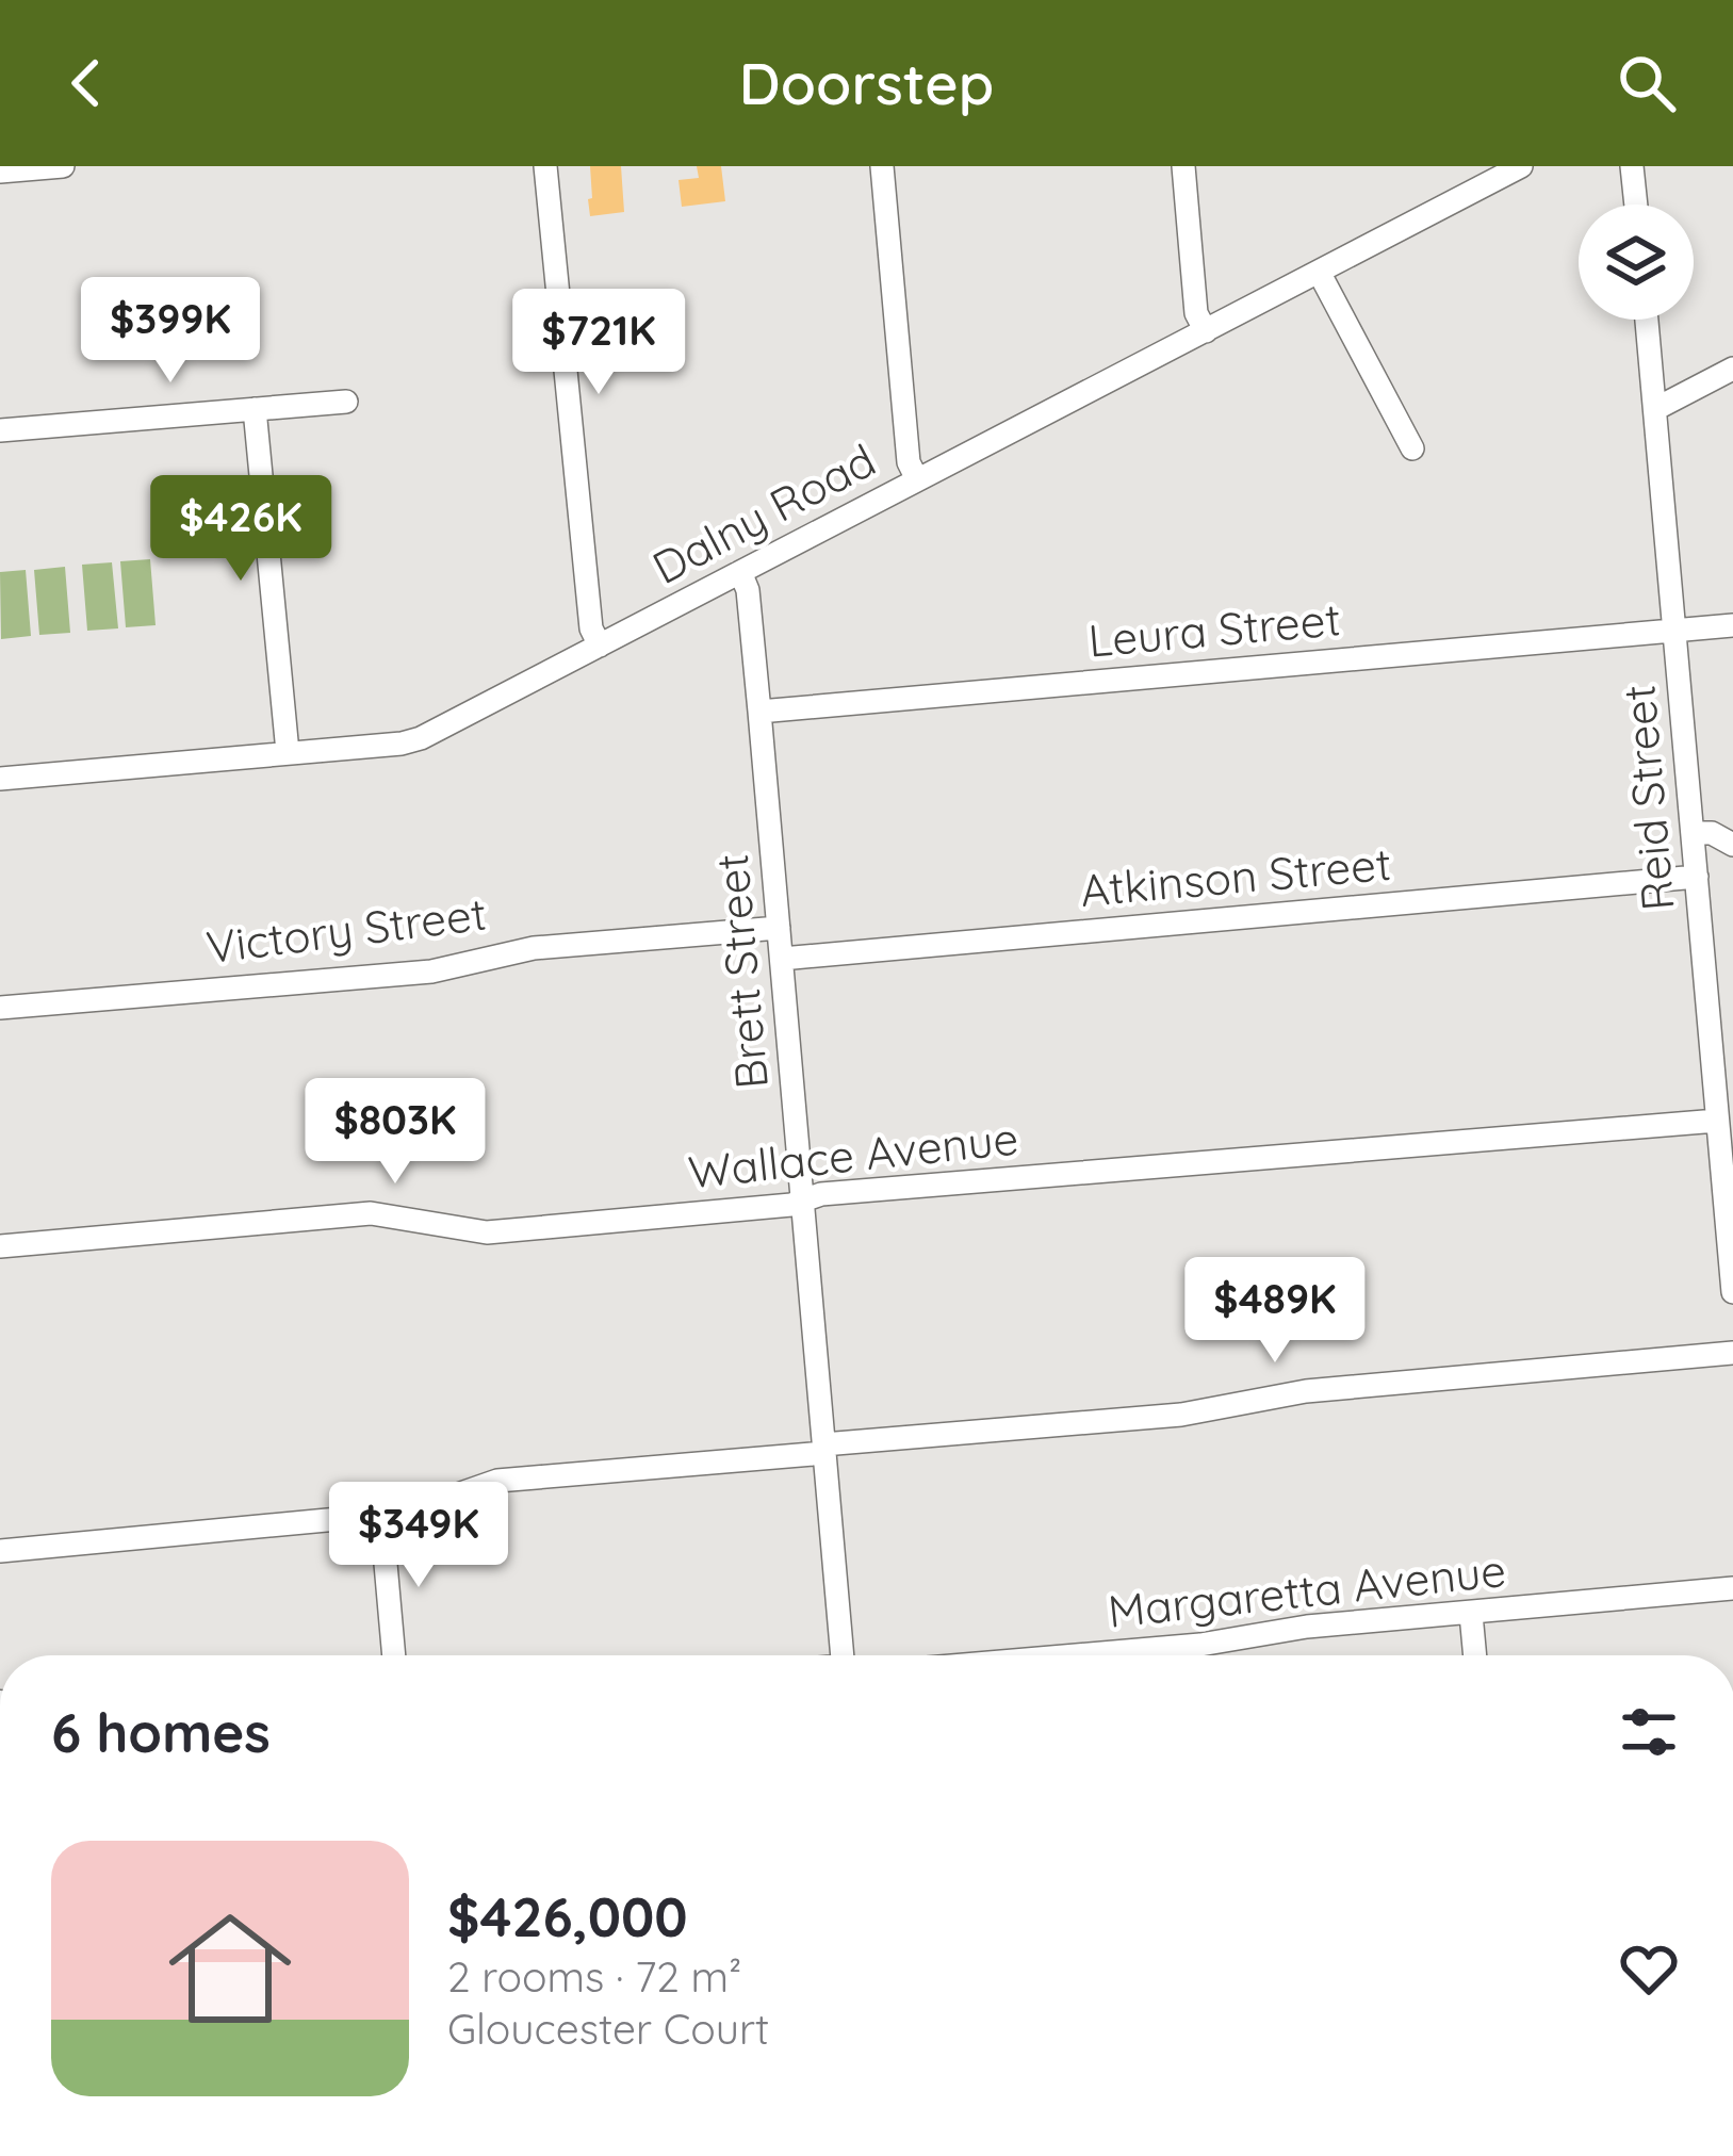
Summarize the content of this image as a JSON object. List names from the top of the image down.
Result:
{
  "streets": {
    "street": [
      "Dalny Road",
      "Leura Street",
      "Reid Street",
      "Atkinson Street",
      "Victory Street",
      "Brett Street",
      "Wallace Avenue",
      "Margaretta Avenue"
    ]
  },
  "crossings": [
    ["Dalny Road", "Brett Street"],
    ["Leura Street", "Reid Street"],
    ["Leura Street", "Brett Street"],
    ["Reid Street", "Atkinson Street"],
    ["Reid Street", "Wallace Avenue"],
    ["Atkinson Street", "Brett Street"],
    ["Victory Street", "Brett Street"],
    ["Brett Street", "Wallace Avenue"]
  ],
  "page": {
    "header": "Doorstep",
    "price": [
      "$399K",
      "$721K",
      "$426K",
      "$803K",
      "$489K",
      "$349K"
    ],
    "heading": "6 homes",
    "list": [
      {
        "name": "$426,000",
        "note": "2 rooms · 72 m² · Gloucester Court"
      }
    ]
  }
}
